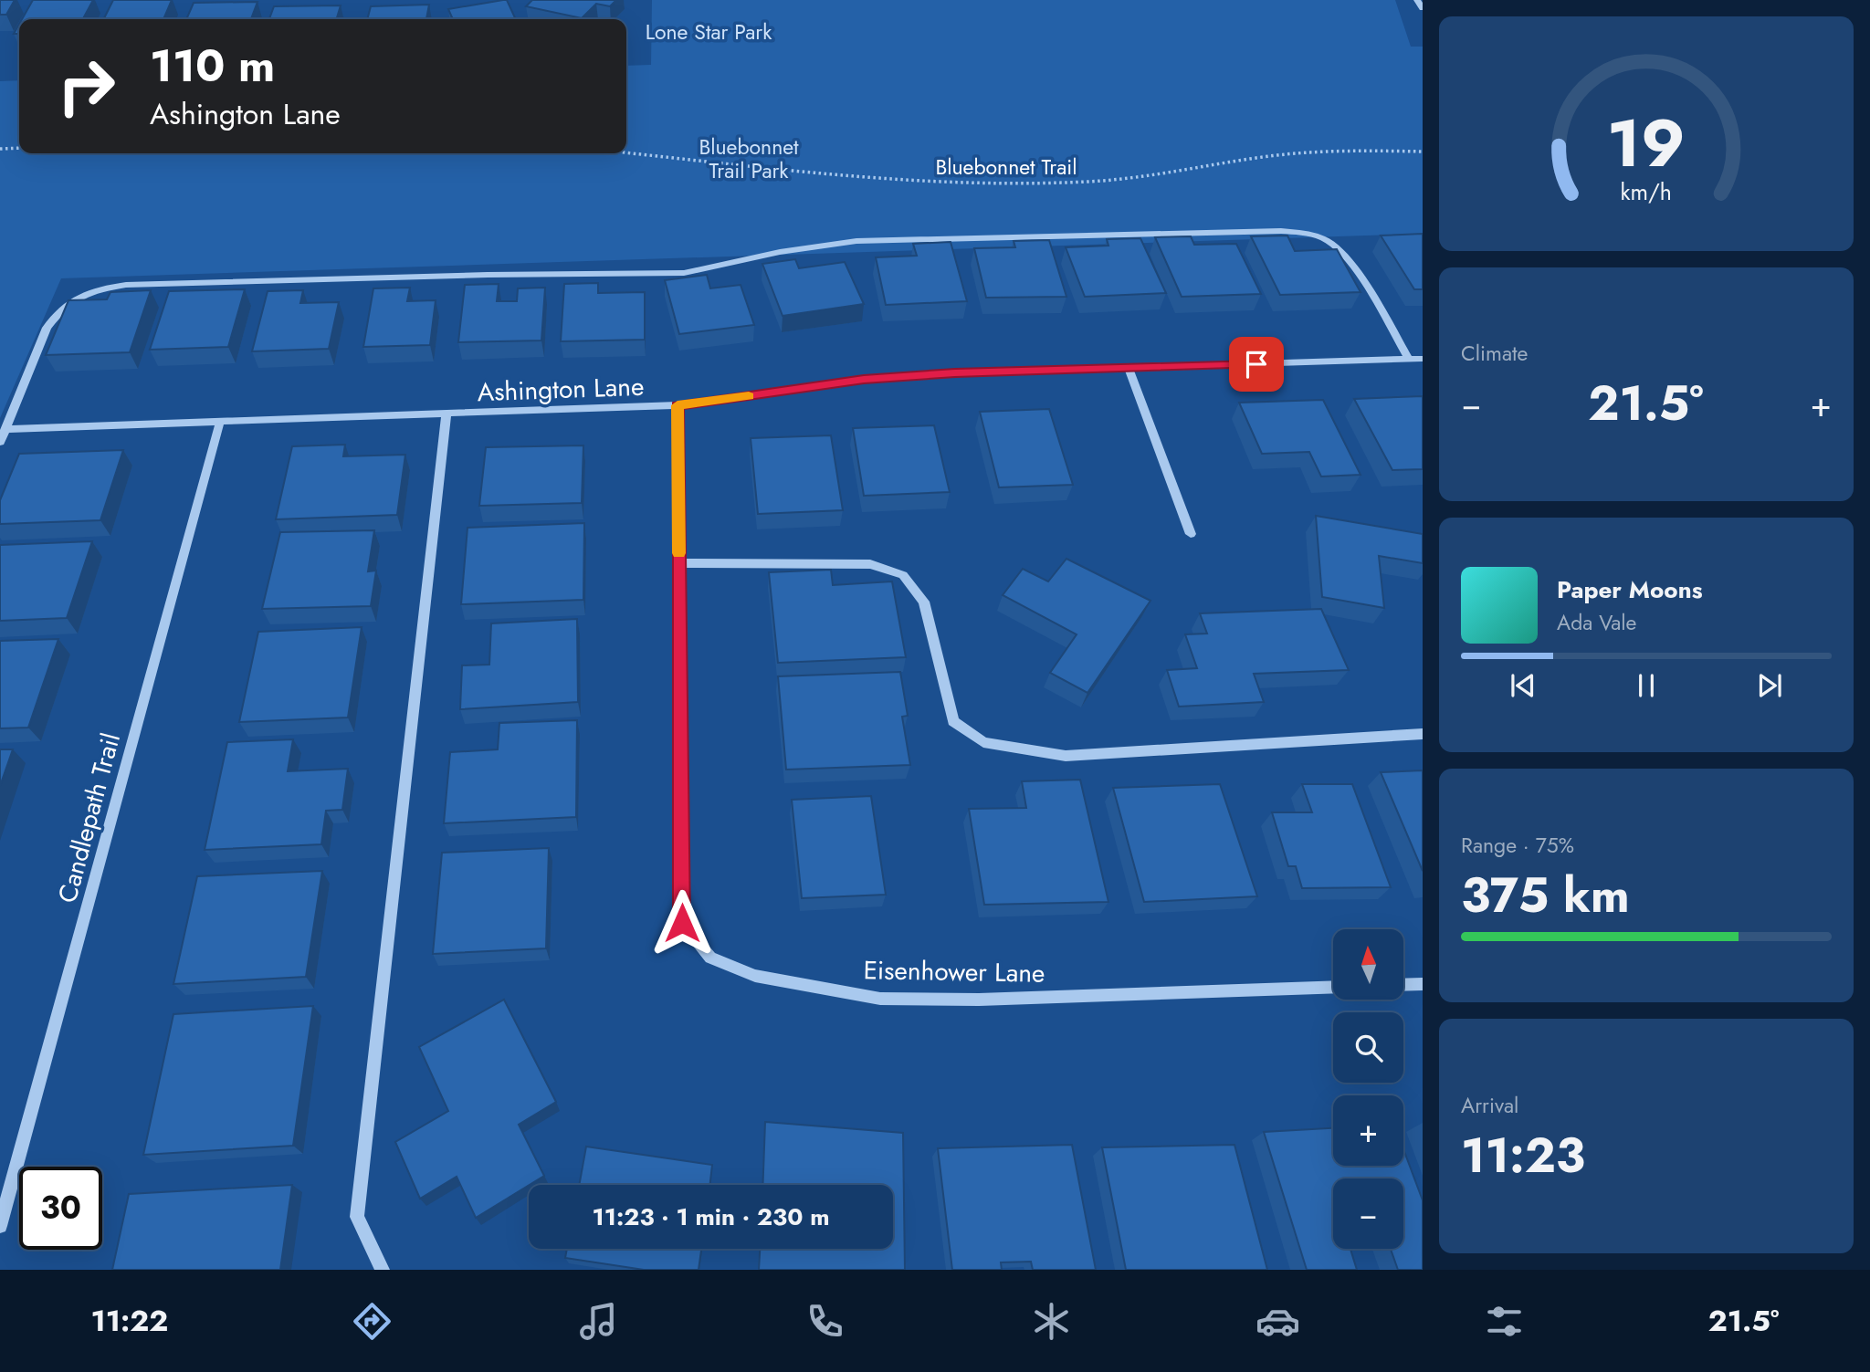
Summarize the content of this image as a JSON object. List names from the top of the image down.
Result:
{
  "streets": {
    "street": ["Ashington Lane", "Candlepath Trail", "Eisenhower Lane"],
    "path": ["Bluebonnet Trail"]
  },
  "crossings": [
    ["Ashington Lane", "Candlepath Trail"],
    ["Ashington Lane", "Eisenhower Lane"]
  ],
  "parks": ["Lone Star Park", "Bluebonnet Trail Park"],
  "north": "top",
  "page": {
    "turn": ["110 m", "Ashington Lane"],
    "tile": [
      "Climate",
      ["Range · 75%", "375 km"],
      ["Arrival", "11:23"]
    ],
    "heat": ["−", "21.5°", "+"],
    "song": ["Paper Moons", "Ada Vale"],
    "map_buttons": ["+", "−"],
    "limit": "30",
    "trip": "11:23 · 1 min · 230 m",
    "tabs": ["11:22", "21.5°"],
    "gauge": ["19", "km/h"]
  }
}
